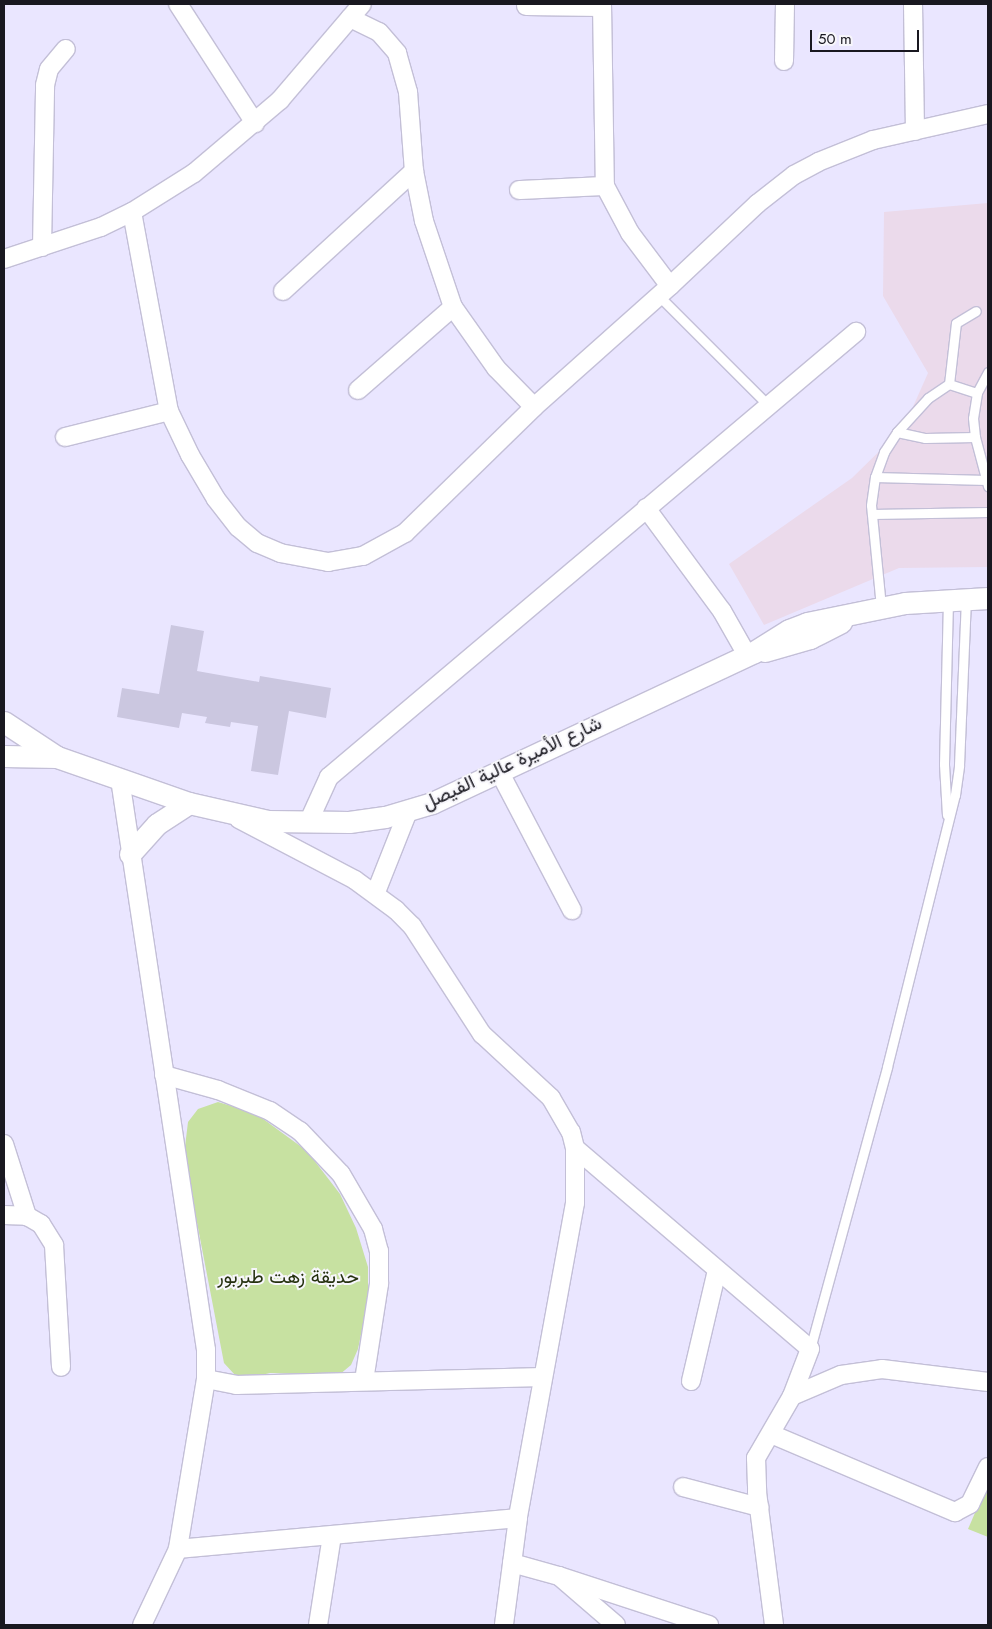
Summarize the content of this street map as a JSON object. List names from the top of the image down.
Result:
{
  "streets": {
    "street": ["شارع الأميرة عالية الفيصل"]
  },
  "parks": ["حديقة زهت طبربور"],
  "scale_bar": "50 m"
}
